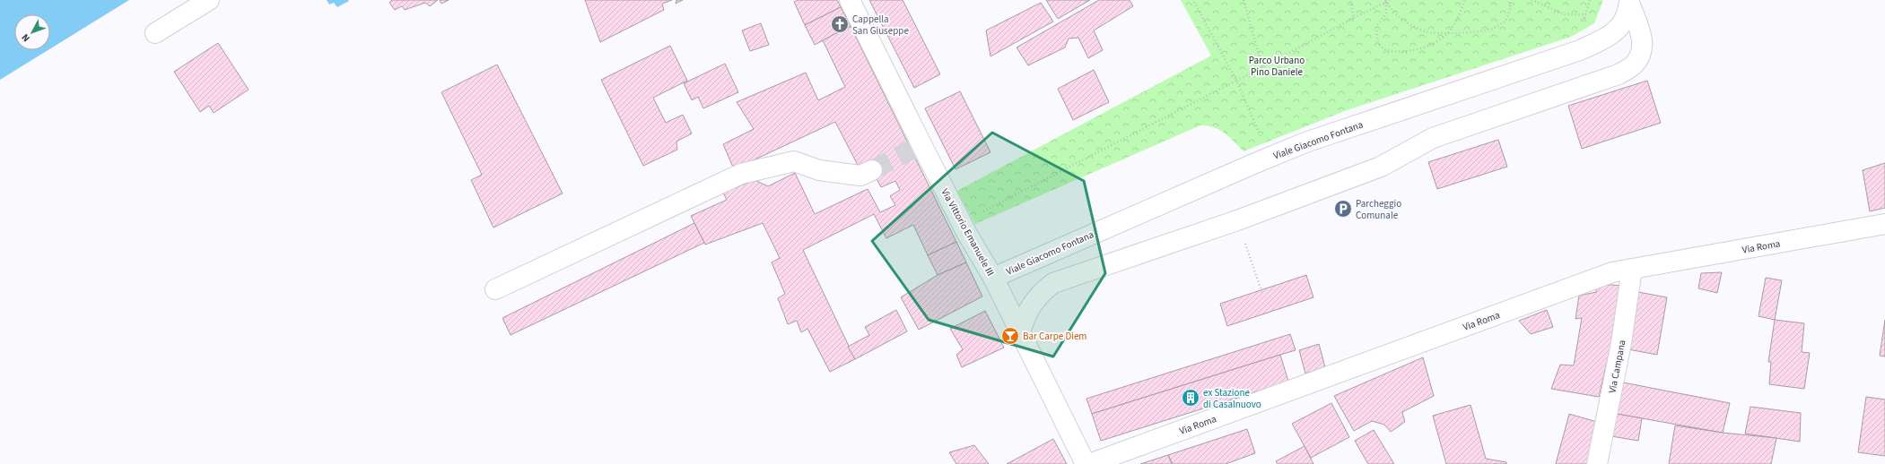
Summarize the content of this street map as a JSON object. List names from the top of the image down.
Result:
{
  "streets": {
    "street": [
      "Viale Giacomo Fontana",
      "Via Vittorio Emanuele III",
      "Via Roma",
      "Via Campana"
    ]
  },
  "crossings": [
    ["Viale Giacomo Fontana", "Via Vittorio Emanuele III"],
    ["Via Roma", "Via Campana"]
  ],
  "parks": ["Parco Urbano Pino Daniele"],
  "places": {
    "church": ["Cappella San Giuseppe"],
    "parking": ["Parcheggio Comunale"],
    "bar": ["Bar Carpe Diem"],
    "building": ["ex Stazione di Casalnuovo"]
  },
  "north": "bottom left"
}
